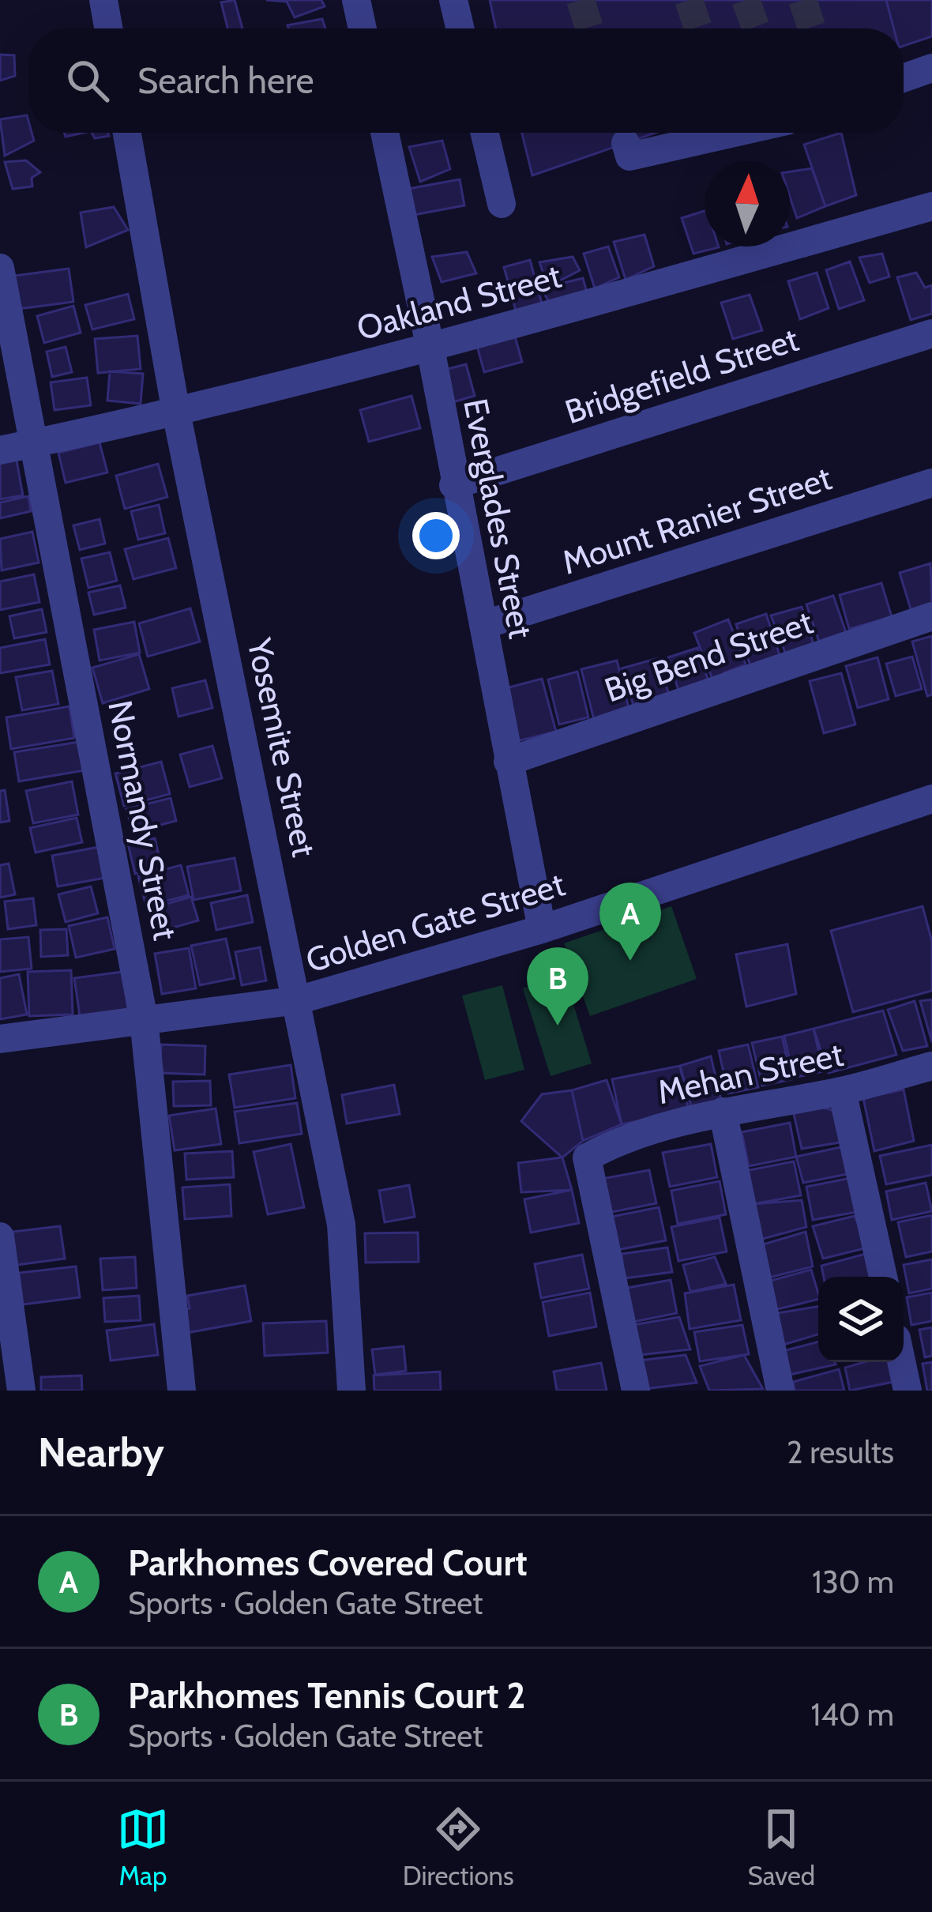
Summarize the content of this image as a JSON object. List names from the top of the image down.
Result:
{
  "streets": {
    "street": [
      "Oakland Street",
      "Bridgefield Street",
      "Everglades Street",
      "Mount Ranier Street",
      "Big Bend Street",
      "Yosemite Street",
      "Normandy Street",
      "Golden Gate Street",
      "Mehan Street"
    ]
  },
  "crossings": [
    ["Oakland Street", "Everglades Street"],
    ["Oakland Street", "Yosemite Street"],
    ["Oakland Street", "Normandy Street"],
    ["Bridgefield Street", "Everglades Street"],
    ["Everglades Street", "Mount Ranier Street"],
    ["Everglades Street", "Big Bend Street"],
    ["Everglades Street", "Golden Gate Street"],
    ["Yosemite Street", "Golden Gate Street"],
    ["Normandy Street", "Golden Gate Street"]
  ],
  "north": "top",
  "page": {
    "search": "Search here",
    "pins": ["A", "B"],
    "heading": ["Nearby", "2 results"],
    "list": [
      {
        "mark": "A",
        "name": "Parkhomes Covered Court",
        "note": "Sports · Golden Gate Street",
        "value": "130 m"
      },
      {
        "mark": "B",
        "name": "Parkhomes Tennis Court 2",
        "note": "Sports · Golden Gate Street",
        "value": "140 m"
      }
    ],
    "nav": ["Map", "Directions", "Saved"]
  }
}
